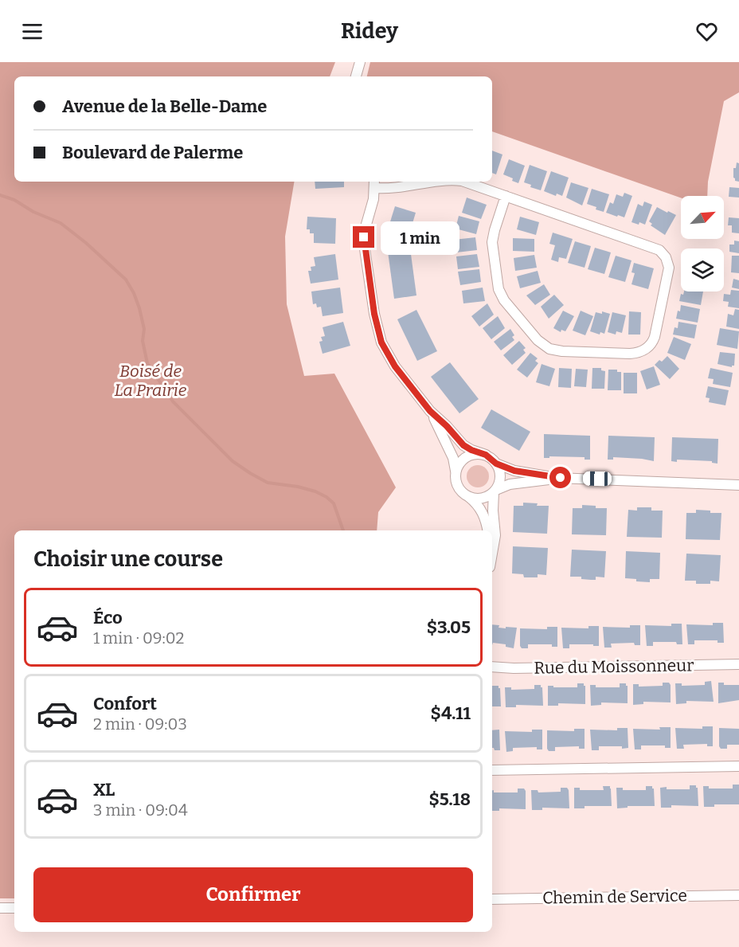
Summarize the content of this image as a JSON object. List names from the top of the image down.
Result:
{
  "streets": {
    "street": ["Rue du Moissonneur", "Chemin de Service"]
  },
  "parks": ["Boisé de La Prairie"],
  "north": "top right",
  "page": {
    "header": "Ridey",
    "banner": ["Avenue de la Belle-Dame", "Boulevard de Palerme"],
    "bubble": "1 min",
    "heading": "Choisir une course",
    "list": [
      {
        "name": "Éco",
        "note": "1 min · 09:02",
        "value": "$3.05"
      },
      {
        "name": "Confort",
        "note": "2 min · 09:03",
        "value": "$4.11"
      },
      {
        "name": "XL",
        "note": "3 min · 09:04",
        "value": "$5.18"
      }
    ],
    "buttons": "Confirmer"
  }
}
